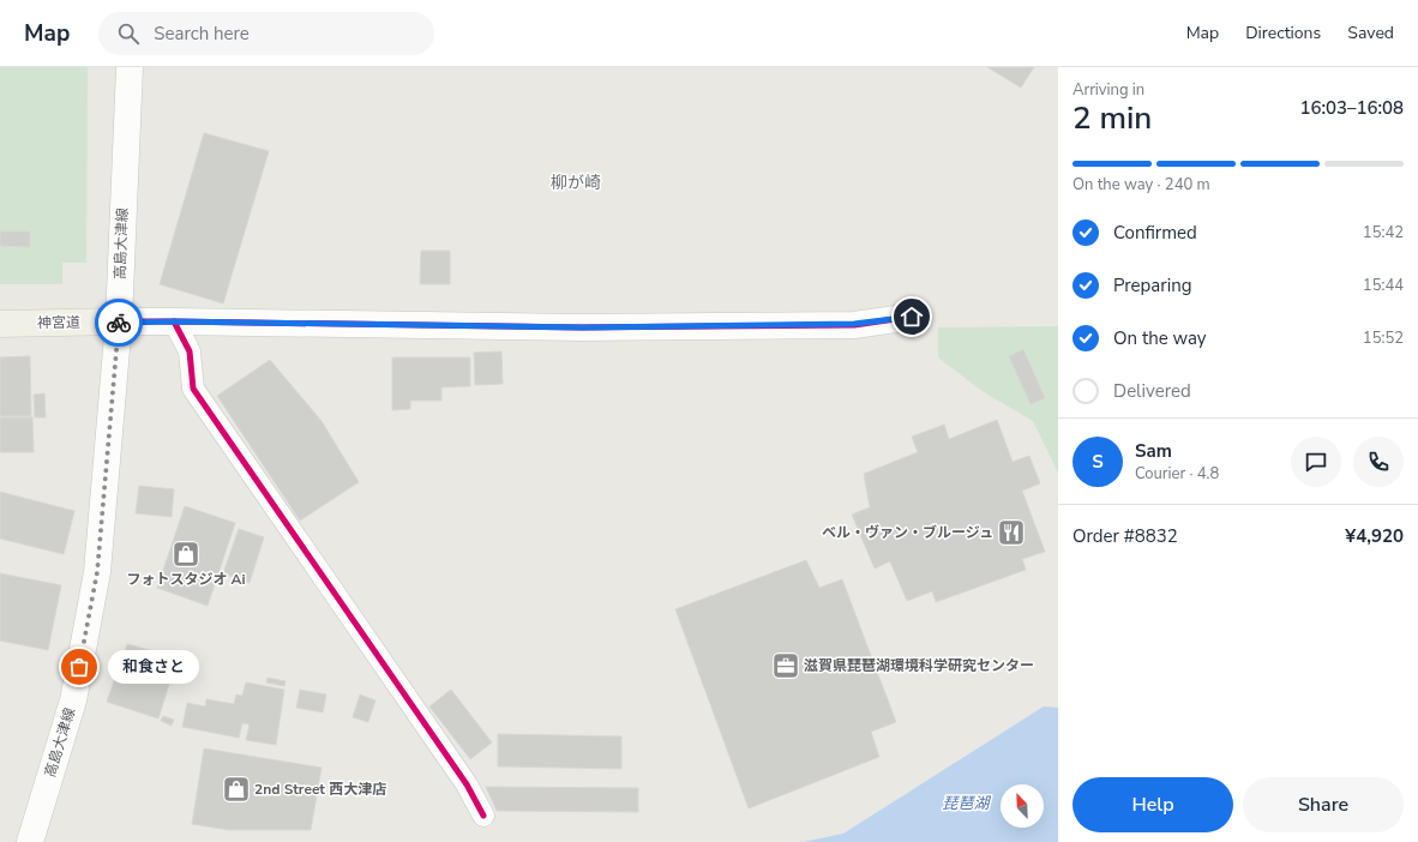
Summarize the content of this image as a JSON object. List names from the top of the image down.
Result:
{
  "streets": {
    "main road": ["神宮道"],
    "street": ["高島大津線"]
  },
  "crossings": [
    ["高島大津線", "神宮道"]
  ],
  "districts": ["柳が崎"],
  "water": ["琵琶湖"],
  "places": {
    "restaurant": ["ベル・ヴァン・ブルージュ"],
    "shop": ["フォトスタジオ Ai", "2nd Street 西大津店"],
    "office": ["滋賀県琵琶湖環境科学研究センター"],
    "other": ["和食さと"]
  },
  "north": "top left",
  "page": {
    "header": "Map",
    "search": "Search here",
    "nav": ["Map", "Directions", "Saved"],
    "heading": ["2 min", "Arriving in", "16:03–16:08"],
    "panel": [
      "Sam",
      "Courier · 4.8",
      "Order #8832",
      "¥4,920"
    ],
    "bar": "On the way · 240 m",
    "list": [
      ["Confirmed", "15:42"],
      ["Preparing", "15:44"],
      ["On the way", "15:52"],
      "Delivered"
    ],
    "round": "S",
    "bubble": "和食さと",
    "buttons": ["Help", "Share"]
  }
}
